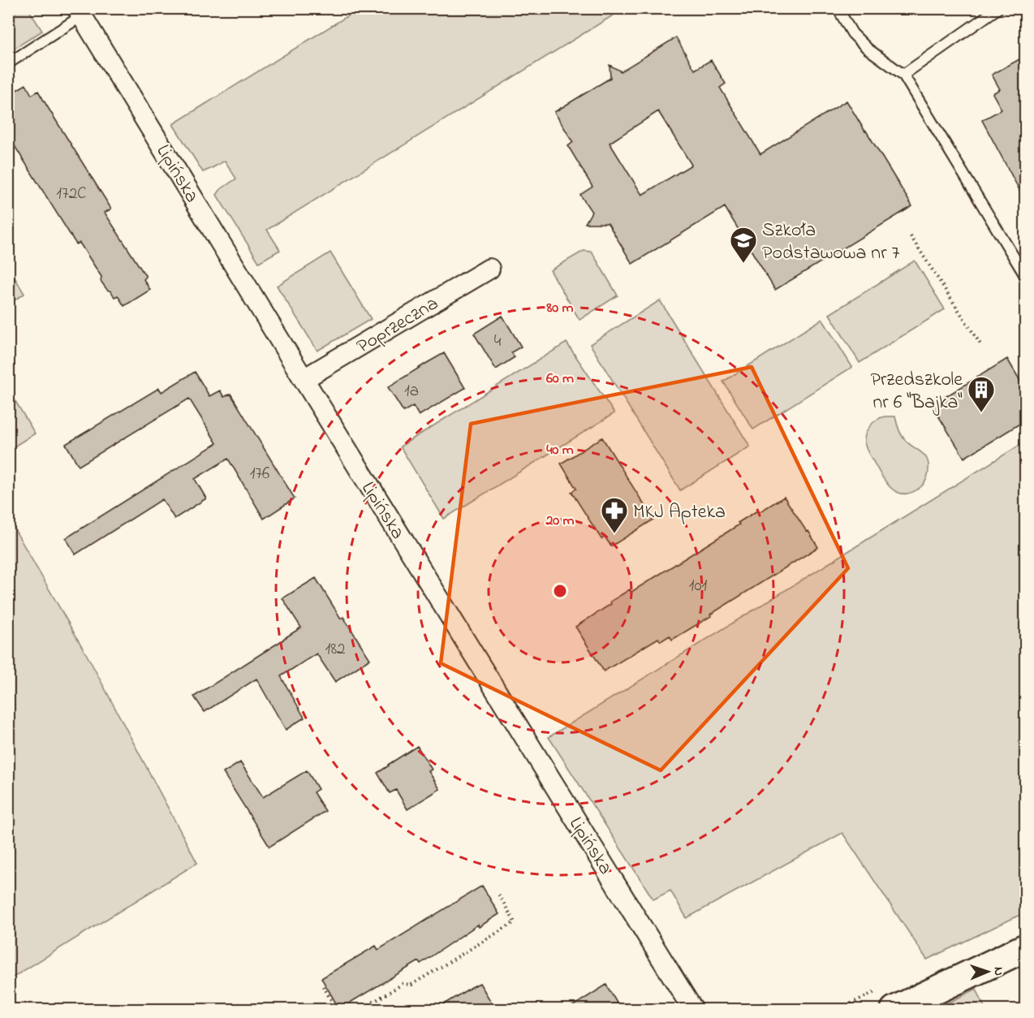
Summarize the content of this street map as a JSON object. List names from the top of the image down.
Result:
{
  "streets": {
    "street": ["Lipińska", "Poprzeczna"]
  },
  "crossings": [
    ["Lipińska", "Poprzeczna"]
  ],
  "places": {
    "school or university": ["Szkoła Podstawowa nr 7"],
    "building": ["Przedszkole nr 6 \"Bajka\""],
    "pharmacy": ["MKJ Apteka"]
  },
  "house_numbers": [
    "172C",
    "4",
    "1a",
    "176",
    "101",
    "182"
  ],
  "north": "right",
  "rings": [
    "80 m",
    "60 m",
    "40 m",
    "20 m"
  ]
}
